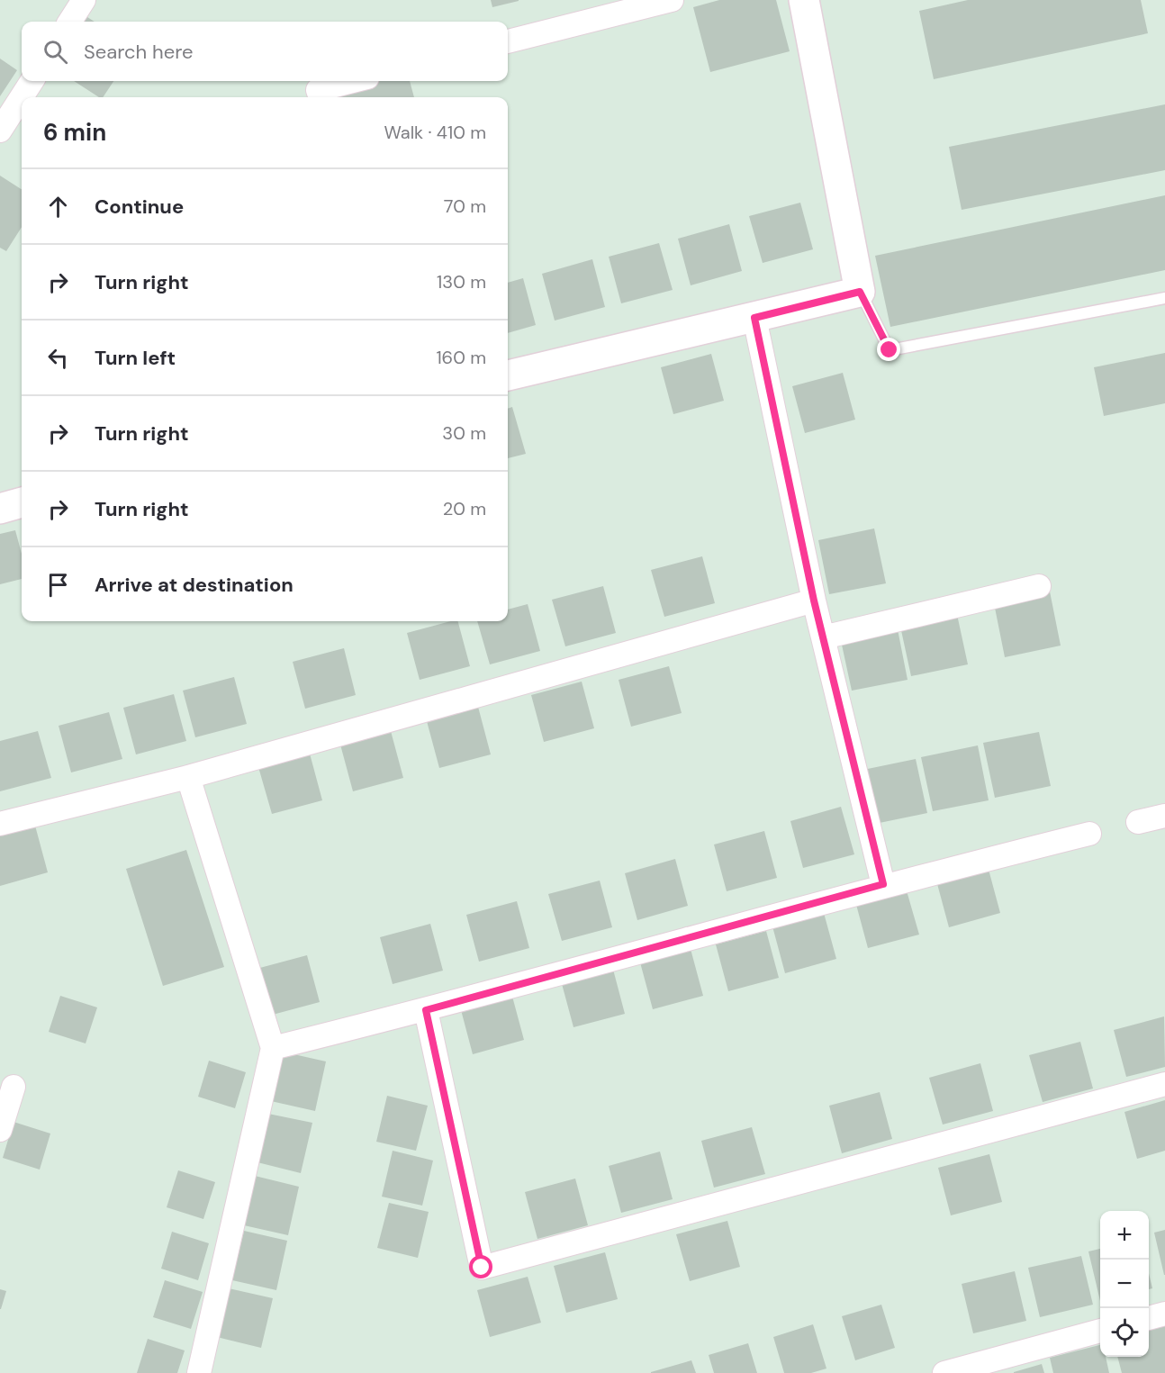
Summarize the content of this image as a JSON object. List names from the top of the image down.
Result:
{
  "page": {
    "search": "Search here",
    "heading": ["6 min", "Walk · 410 m"],
    "list": [
      ["Continue", "70 m"],
      ["Turn right", "130 m"],
      ["Turn left", "160 m"],
      ["Turn right", "30 m"],
      ["Turn right", "20 m"],
      "Arrive at destination"
    ],
    "map_buttons": ["+", "−"]
  }
}
